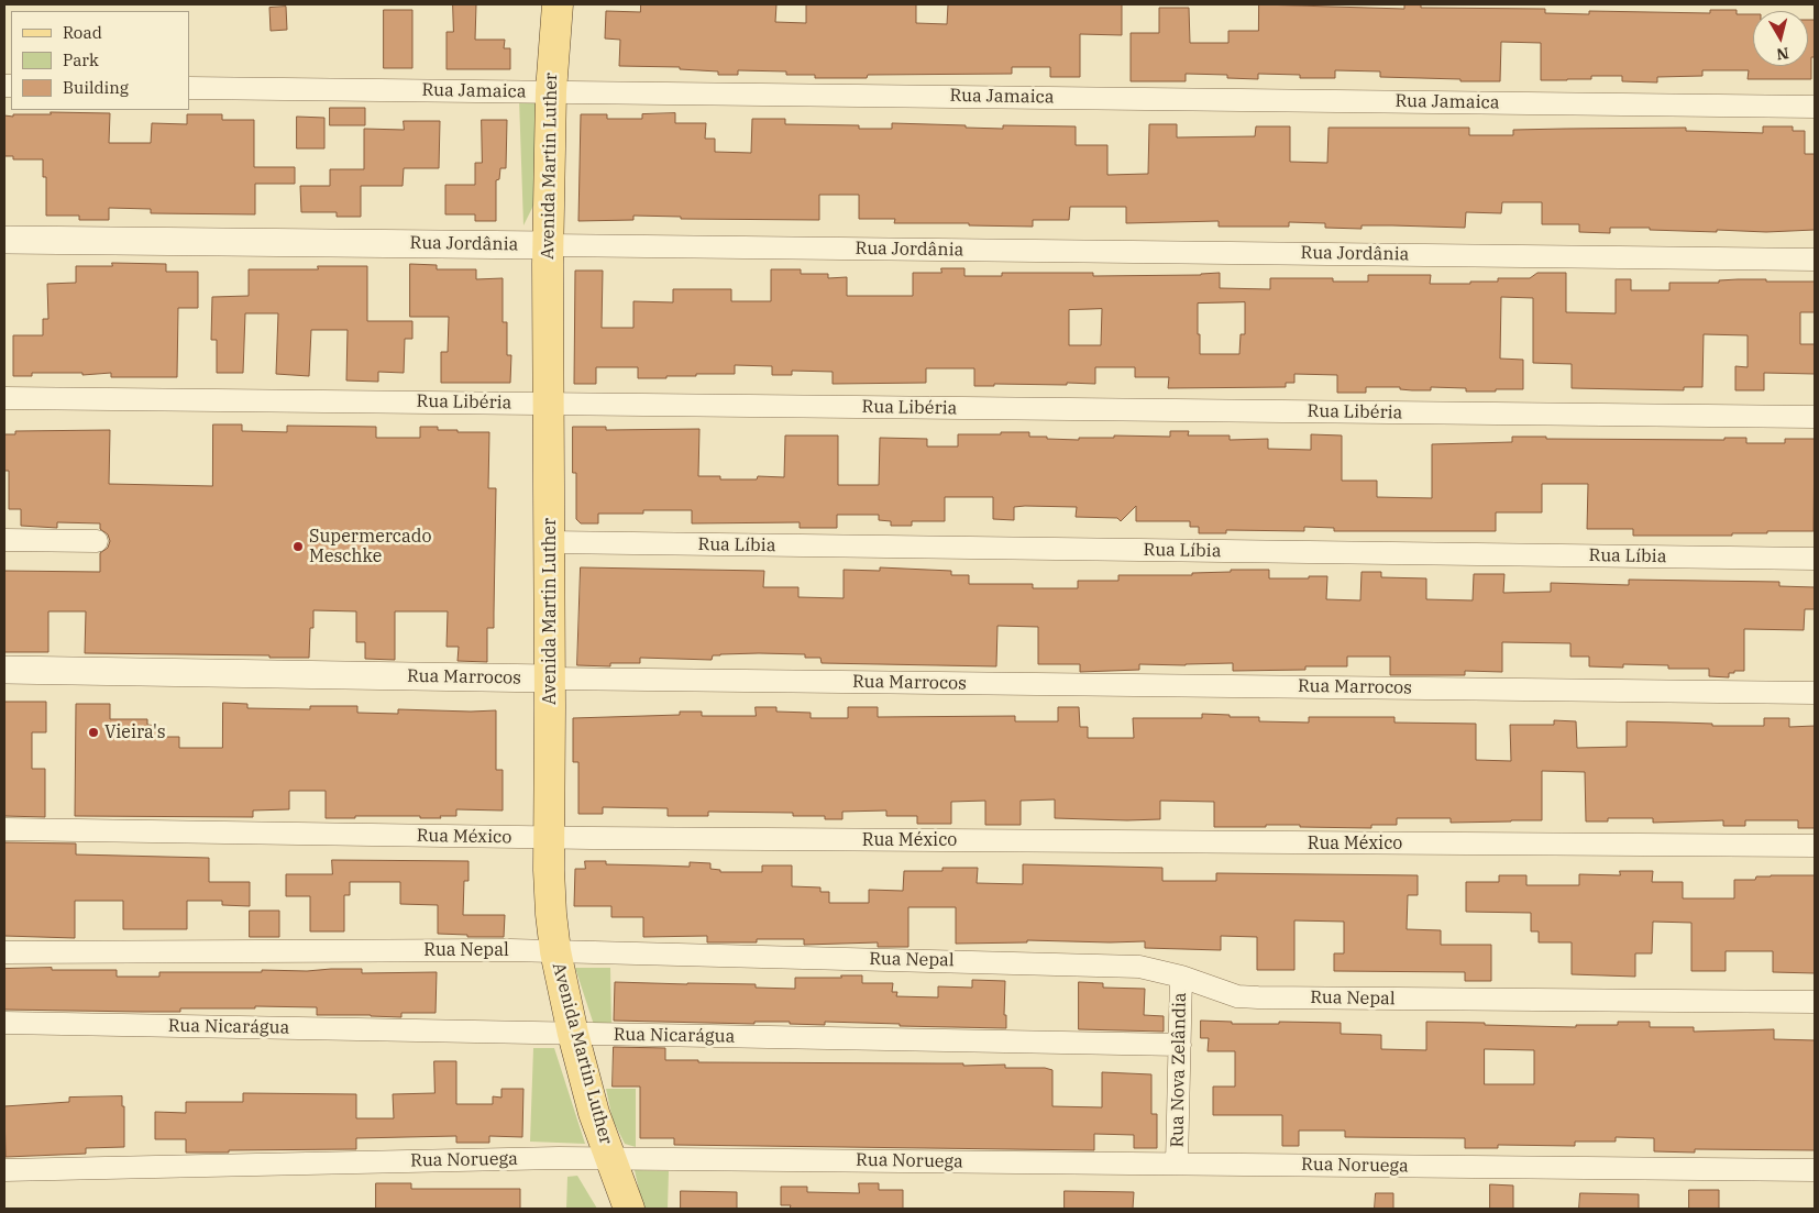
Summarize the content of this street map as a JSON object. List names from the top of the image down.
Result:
{
  "streets": {
    "main road": ["Avenida Martin Luther"],
    "street": [
      "Rua Jamaica",
      "Rua Jordânia",
      "Rua Libéria",
      "Rua Líbia",
      "Rua Marrocos",
      "Rua México",
      "Rua Nepal",
      "Rua Nicarágua",
      "Rua Nova Zelândia",
      "Rua Noruega"
    ]
  },
  "crossings": [
    ["Rua Jamaica", "Avenida Martin Luther"],
    ["Avenida Martin Luther", "Rua Jordânia"],
    ["Avenida Martin Luther", "Rua Libéria"],
    ["Avenida Martin Luther", "Rua Líbia"],
    ["Avenida Martin Luther", "Rua Marrocos"],
    ["Avenida Martin Luther", "Rua México"],
    ["Avenida Martin Luther", "Rua Nepal"],
    ["Avenida Martin Luther", "Rua Nicarágua"],
    ["Avenida Martin Luther", "Rua Noruega"],
    ["Rua Nepal", "Rua Nova Zelândia"],
    ["Rua Nicarágua", "Rua Nova Zelândia"],
    ["Rua Nova Zelândia", "Rua Noruega"]
  ],
  "places": ["Supermercado Meschke", "Vieira's"],
  "legend": ["Road", "Park", "Building"],
  "north": "bottom"
}
